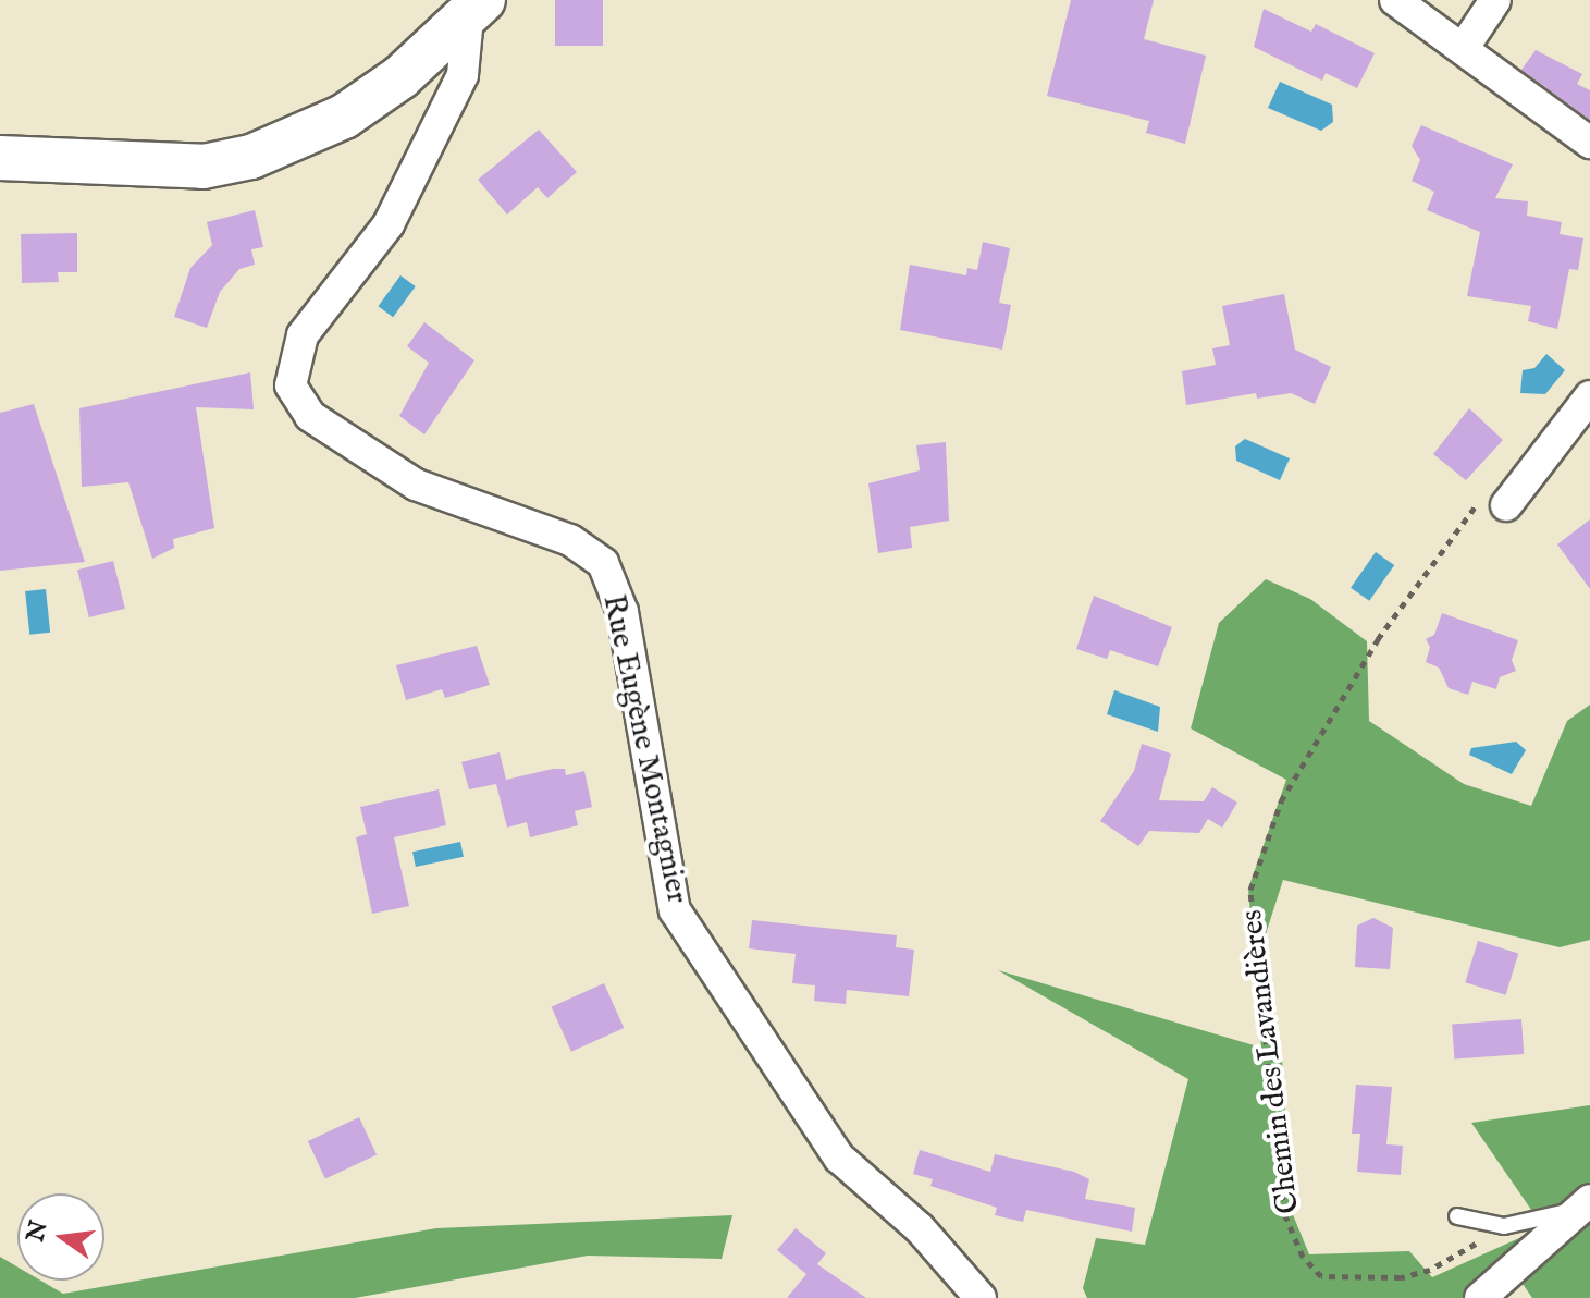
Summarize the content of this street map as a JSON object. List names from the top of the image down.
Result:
{
  "streets": {
    "street": ["Rue Eugène Montagnier"],
    "path": ["Chemin des Lavandières"]
  },
  "north": "left"
}
